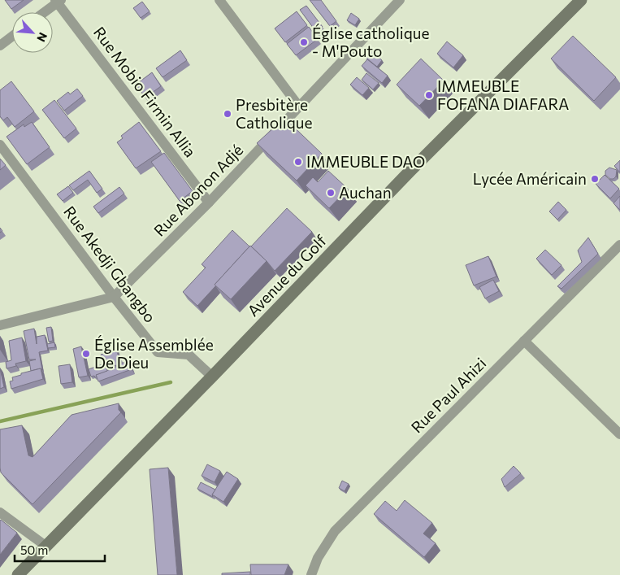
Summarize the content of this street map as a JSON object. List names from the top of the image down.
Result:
{
  "streets": {
    "main road": ["Avenue du Golf"],
    "street": [
      "Rue Mobio Firmin Allia",
      "Rue Abonon Adjé",
      "Rue Akedji Gbangbo",
      "Rue Paul Ahizi"
    ]
  },
  "crossings": [
    ["Rue Mobio Firmin Allia", "Rue Abonon Adjé"],
    ["Rue Abonon Adjé", "Rue Akedji Gbangbo"],
    ["Rue Akedji Gbangbo", "Avenue du Golf"]
  ],
  "places": [
    "Église catholique - M'Pouto",
    "IMMEUBLE FOFANA DIAFARA",
    "Presbitère Catholique",
    "IMMEUBLE DAO",
    "Lycée Américain",
    "Auchan",
    "Église Assemblée De Dieu"
  ],
  "scale_bar": "50 m",
  "north": "bottom right"
}
